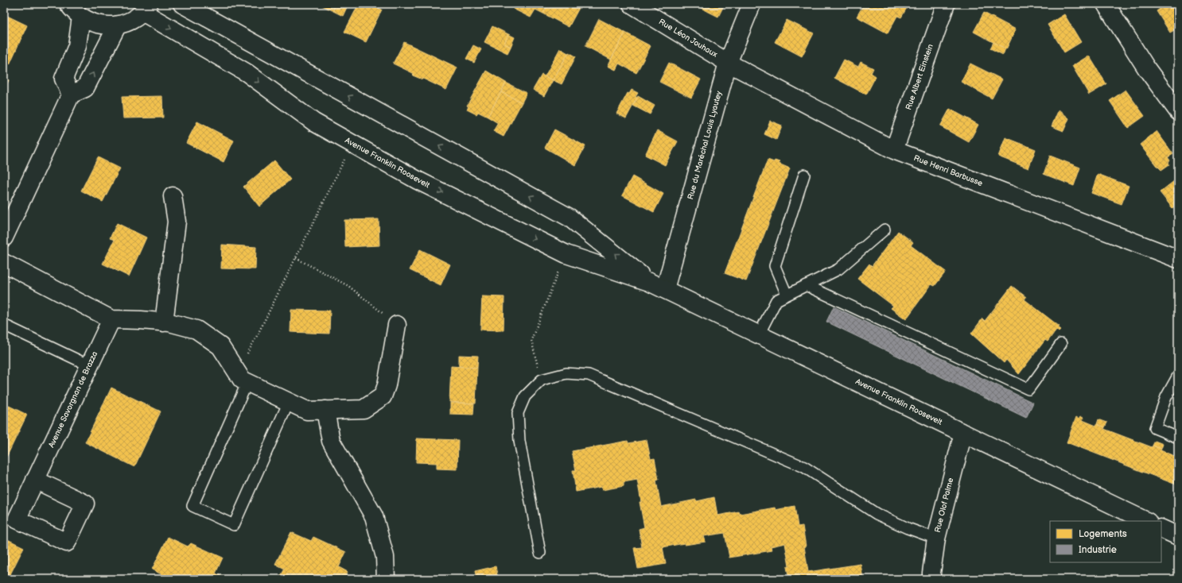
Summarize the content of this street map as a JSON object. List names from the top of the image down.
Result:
{
  "streets": {
    "street": [
      "Rue Léon Jouhaux",
      "Rue Albert Einstein",
      "Rue du Maréchal Louis Lyautey",
      "Avenue Franklin Roosevelt",
      "Rue Henri Barbusse",
      "Avenue Savorgnan de Brazza",
      "Rue Olof Palme"
    ]
  },
  "crossings": [
    ["Rue Léon Jouhaux", "Rue du Maréchal Louis Lyautey"],
    ["Rue Léon Jouhaux", "Rue Henri Barbusse"],
    ["Rue Albert Einstein", "Rue Henri Barbusse"],
    ["Rue du Maréchal Louis Lyautey", "Avenue Franklin Roosevelt"],
    ["Rue du Maréchal Louis Lyautey", "Rue Henri Barbusse"],
    ["Avenue Franklin Roosevelt", "Rue Olof Palme"]
  ],
  "legend": ["Logements", "Industrie"]
}
